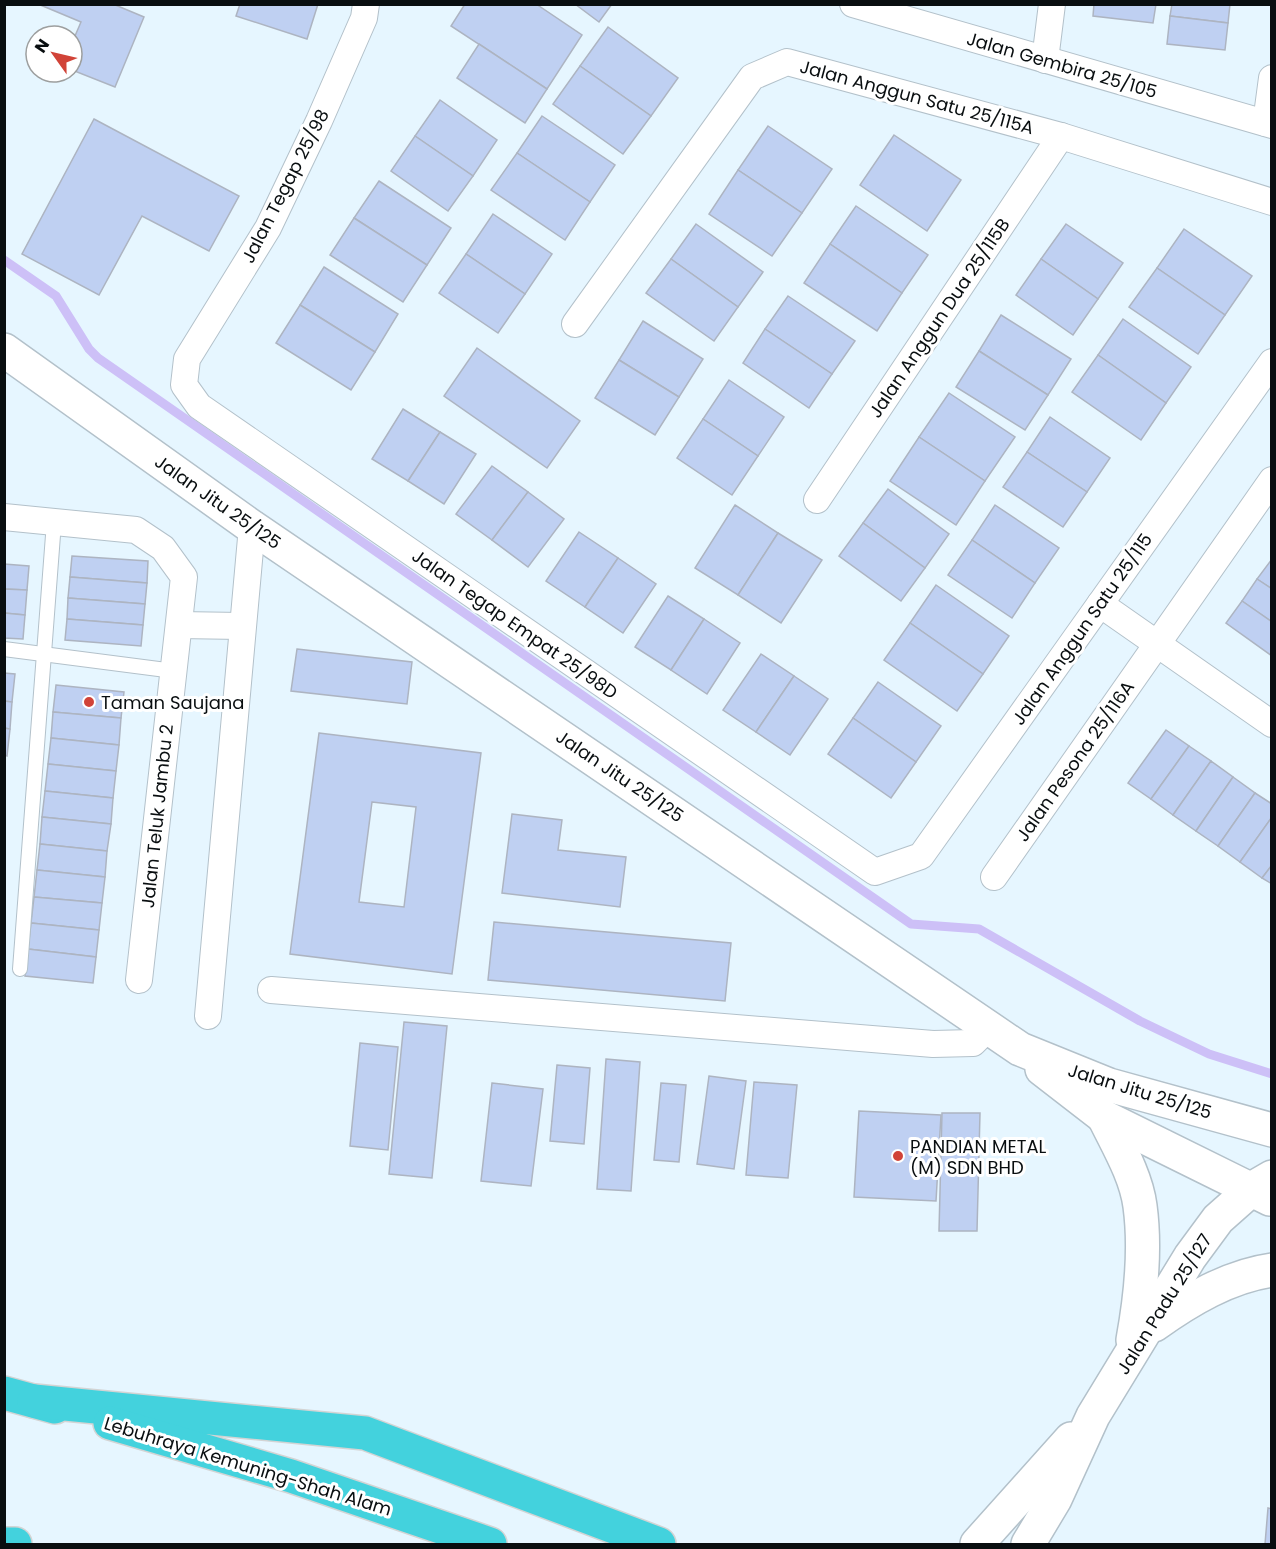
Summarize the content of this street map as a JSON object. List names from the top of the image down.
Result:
{
  "streets": {
    "highway": ["Lebuhraya Kemuning-Shah Alam"],
    "street": [
      "Jalan Gembira 25/105",
      "Jalan Anggun Satu 25/115A",
      "Jalan Tegap 25/98",
      "Jalan Anggun Dua 25/115B",
      "Jalan Jitu 25/125",
      "Jalan Tegap Empat 25/98D",
      "Jalan Anggun Satu 25/115",
      "Jalan Pesona 25/116A",
      "Jalan Teluk Jambu 2",
      "Jalan Padu 25/127"
    ]
  },
  "crossings": [
    ["Jalan Anggun Satu 25/115A", "Jalan Anggun Dua 25/115B"],
    ["Jalan Tegap 25/98", "Jalan Tegap Empat 25/98D"],
    ["Jalan Tegap Empat 25/98D", "Jalan Anggun Satu 25/115"]
  ],
  "places": ["Taman Saujana", "PANDIAN METAL (M) SDN BHD"],
  "north": "top left"
}
